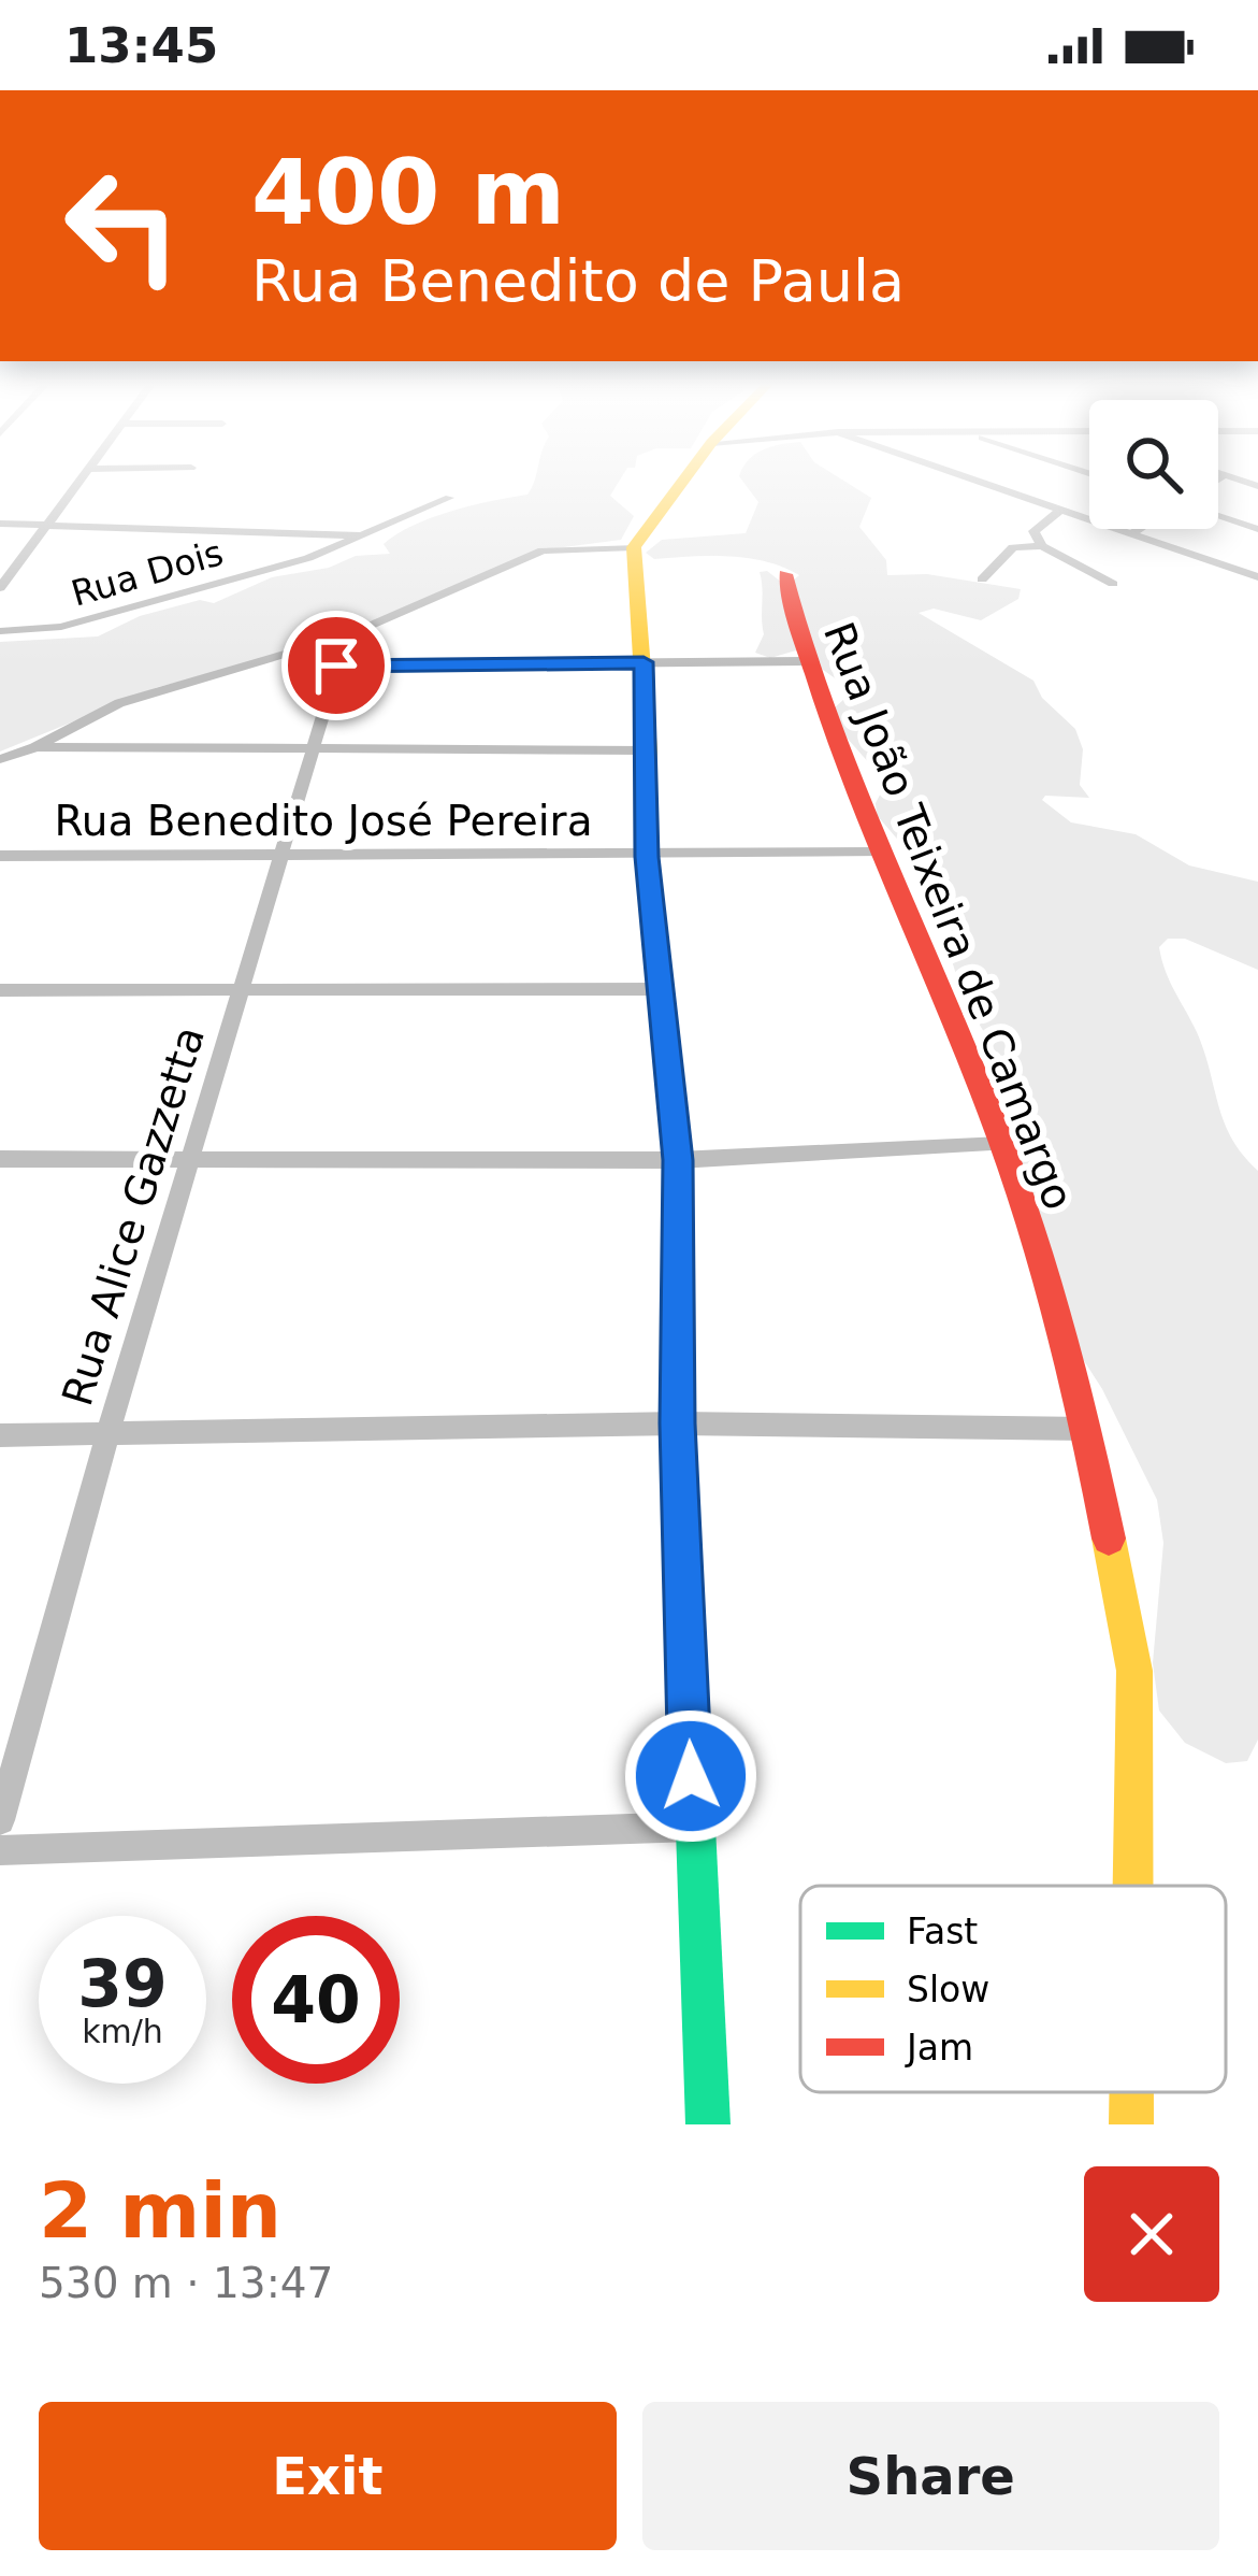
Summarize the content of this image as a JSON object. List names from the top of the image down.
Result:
{
  "streets": {
    "street": [
      "Rua Dois",
      "Rua Benedito José Pereira",
      "Rua João Teixeira de Camargo",
      "Rua Alice Gazzetta"
    ]
  },
  "crossings": [
    ["Rua Benedito José Pereira", "Rua João Teixeira de Camargo"],
    ["Rua Benedito José Pereira", "Rua Alice Gazzetta"]
  ],
  "legend": ["Fast", "Slow", "Jam"],
  "page": {
    "status": "13:45",
    "turn": ["400 m", "Rua Benedito de Paula"],
    "speed": "39 km/h",
    "limit": "40",
    "heading": ["2 min", "530 m · 13:47"],
    "buttons": ["Exit", "Share"]
  }
}
